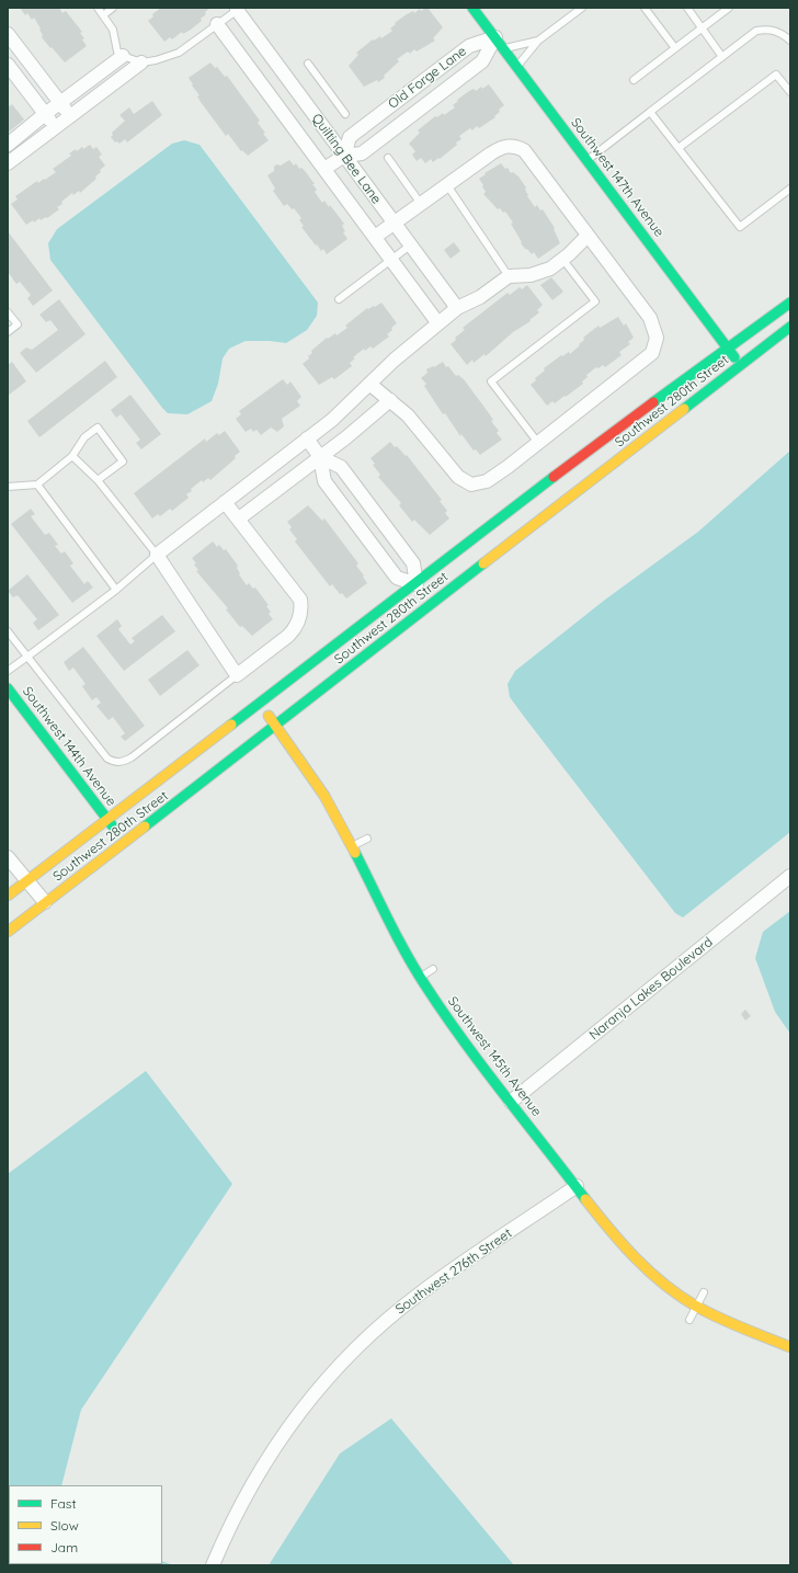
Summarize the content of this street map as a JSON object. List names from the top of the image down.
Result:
{
  "streets": {
    "street": [
      "Old Forge Lane",
      "Quilting Bee Lane",
      "Southwest 147th Avenue",
      "Southwest 280th Street",
      "Southwest 144th Avenue",
      "Naranja Lakes Boulevard",
      "Southwest 145th Avenue",
      "Southwest 276th Street"
    ]
  },
  "crossings": [
    ["Old Forge Lane", "Quilting Bee Lane"],
    ["Old Forge Lane", "Southwest 147th Avenue"],
    ["Southwest 147th Avenue", "Southwest 280th Street"],
    ["Southwest 280th Street", "Southwest 144th Avenue"],
    ["Southwest 280th Street", "Southwest 145th Avenue"],
    ["Naranja Lakes Boulevard", "Southwest 145th Avenue"],
    ["Southwest 145th Avenue", "Southwest 276th Street"]
  ],
  "legend": ["Fast", "Slow", "Jam"]
}
